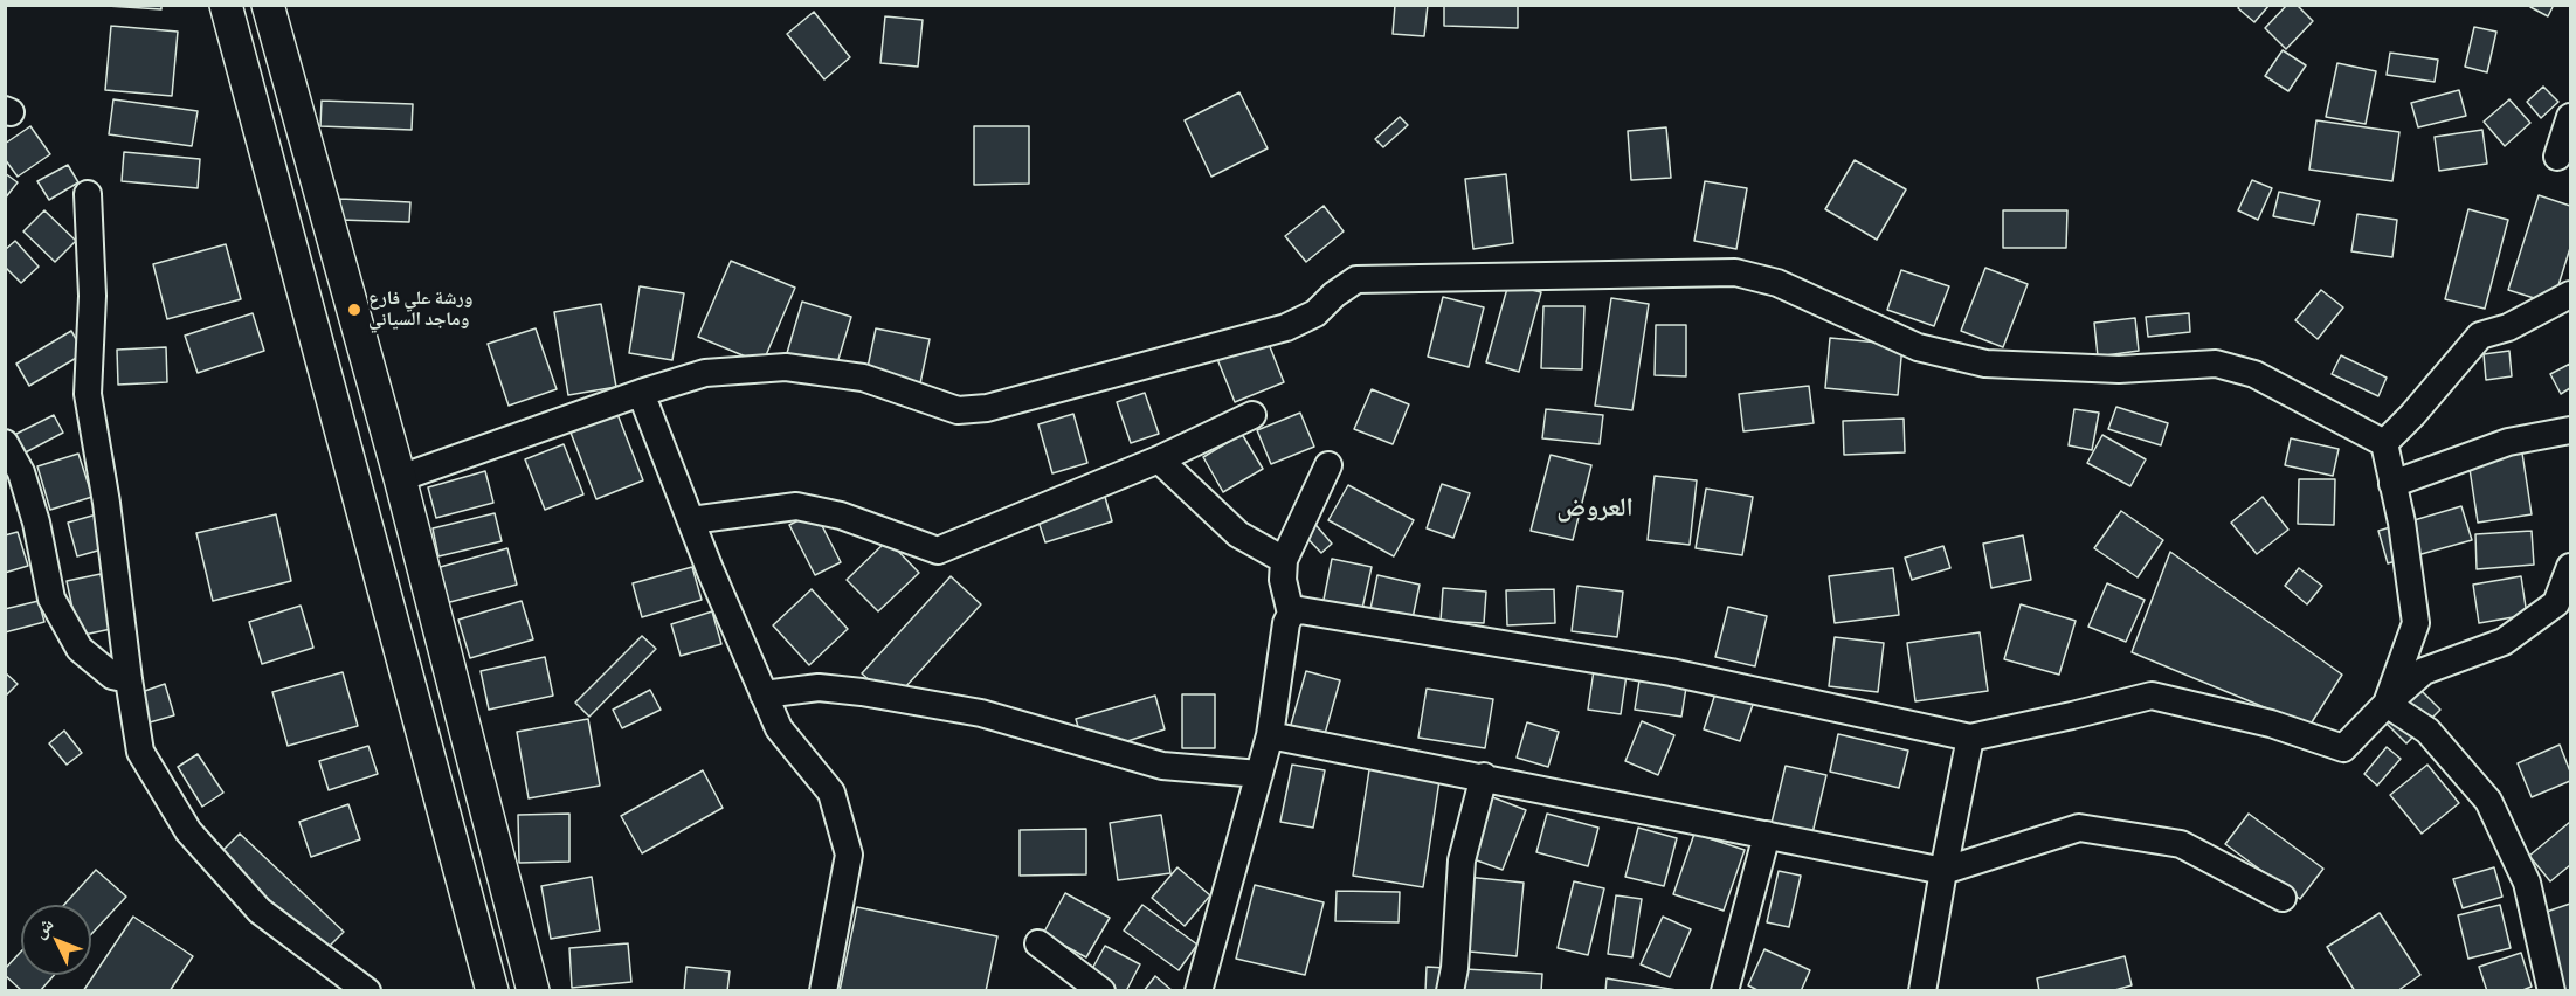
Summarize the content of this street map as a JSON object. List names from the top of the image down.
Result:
{
  "districts": ["العروض"],
  "places": ["ورشة علي فارع وماجد السياني"],
  "north": "top left"
}
